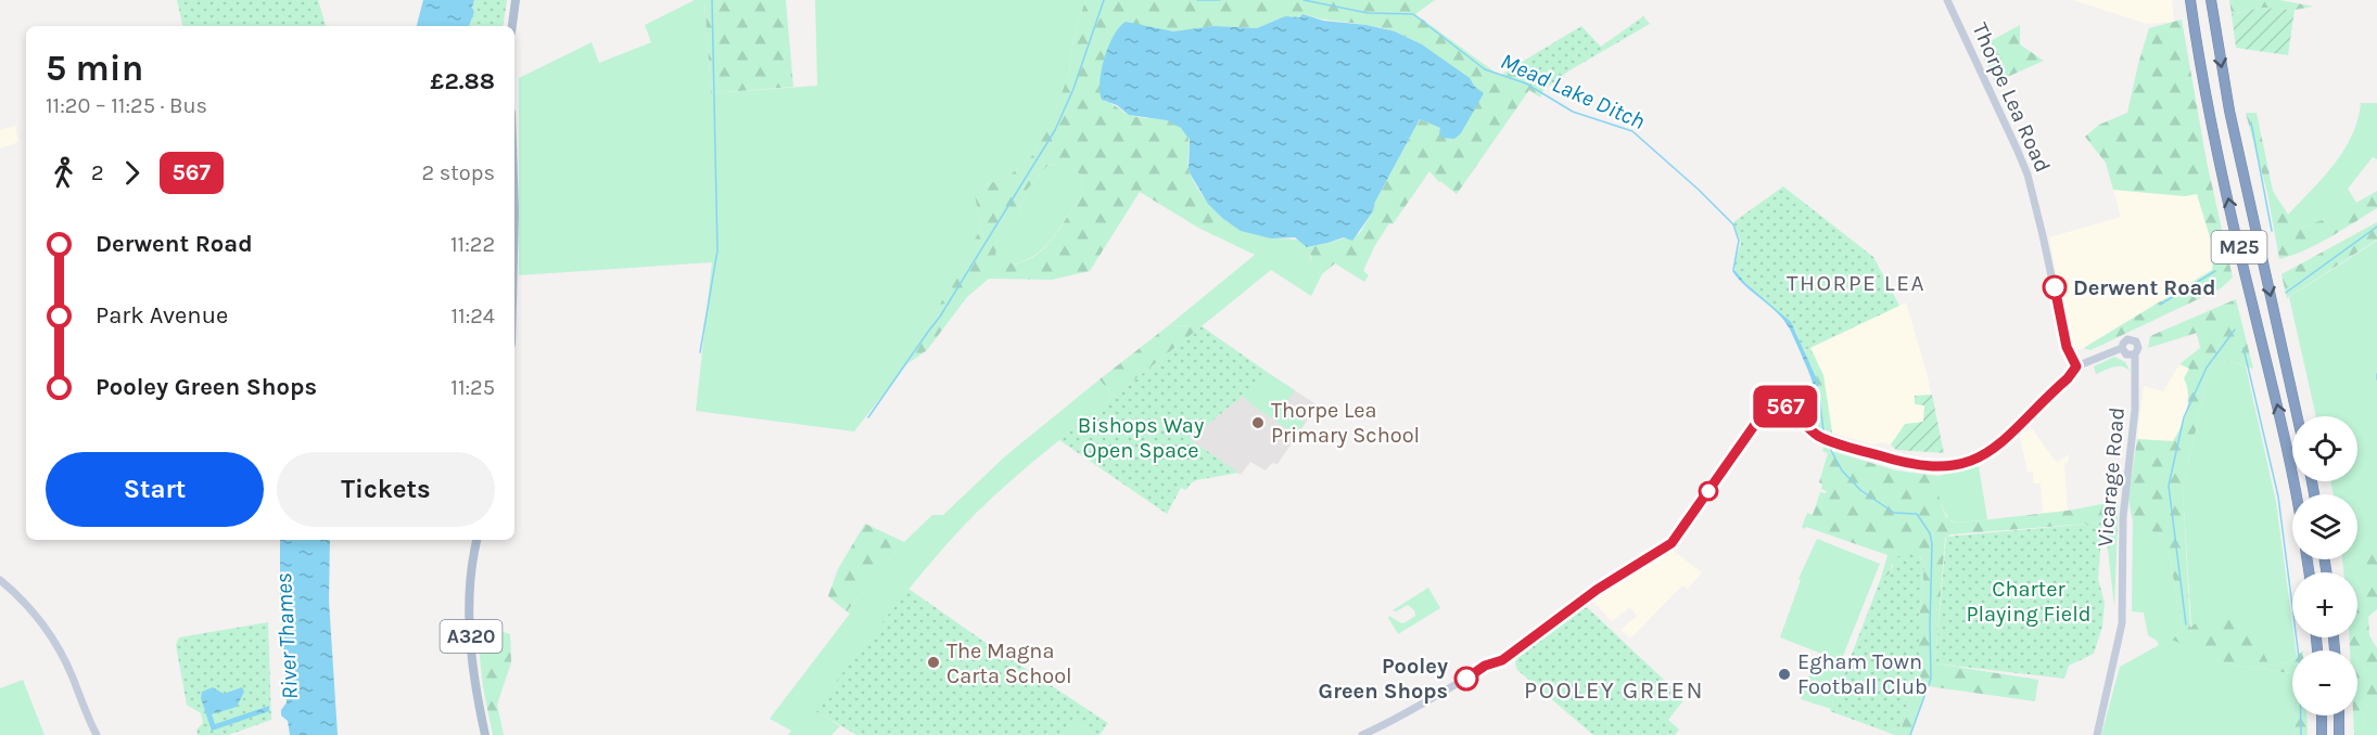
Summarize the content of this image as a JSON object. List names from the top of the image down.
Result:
{
  "streets": {
    "highway": ["M25"],
    "main road": ["Thorpe Lea Road", "Vicarage Road", "A320"]
  },
  "districts": ["THORPE LEA", "POOLEY GREEN"],
  "water": ["Mead Lake Ditch", "River Thames"],
  "parks": ["Bishops Way Open Space", "Charter Playing Field"],
  "places": [
    "Derwent Road",
    "Thorpe Lea Primary School",
    "The Magna Carta School",
    "Egham Town Football Club",
    "Pooley Green Shops"
  ],
  "lines": ["bus line 567"],
  "page": {
    "on_map": "567",
    "heading": ["5 min", "11:20 – 11:25 · Bus", "£2.88"],
    "legs": ["2", "567", "2 stops"],
    "list": [
      {
        "name": "Derwent Road",
        "value": "11:22"
      },
      {
        "name": "Park Avenue",
        "value": "11:24"
      },
      {
        "name": "Pooley Green Shops",
        "value": "11:25"
      }
    ],
    "map_buttons": ["+", "−"],
    "buttons": ["Start", "Tickets"]
  }
}
